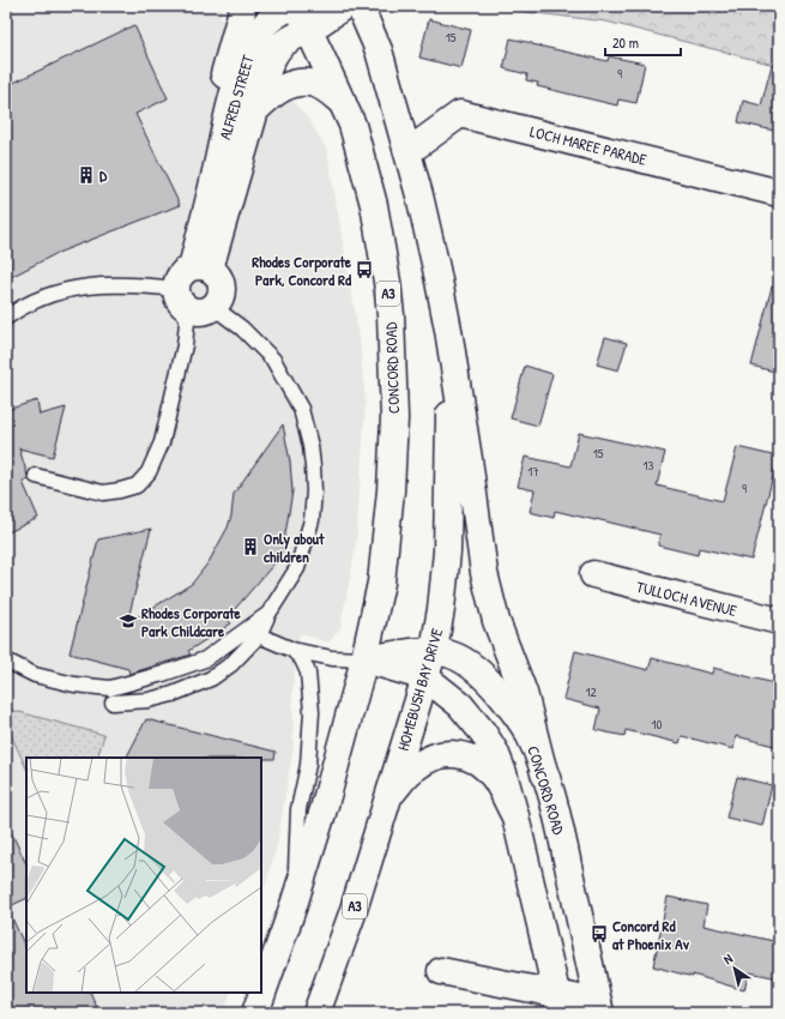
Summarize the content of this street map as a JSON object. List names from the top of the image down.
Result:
{
  "streets": {
    "main road": [
      "ALFRED STREET",
      "LOCH MAREE PARADE",
      "A3",
      "CONCORD ROAD",
      "TULLOCH AVENUE",
      "HOMEBUSH BAY DRIVE"
    ]
  },
  "crossings": [
    ["ALFRED STREET", "CONCORD ROAD"],
    ["LOCH MAREE PARADE", "A3"],
    ["A3", "CONCORD ROAD"],
    ["A3", "HOMEBUSH BAY DRIVE"],
    ["CONCORD ROAD", "HOMEBUSH BAY DRIVE"]
  ],
  "places": {
    "building": ["D", "Only about children"],
    "bus stop": ["Rhodes Corporate Park, Concord Rd", "Concord Rd at Phoenix Av"],
    "school or university": ["Rhodes Corporate Park Childcare"]
  },
  "house_numbers": [
    "15",
    "9",
    "15",
    "13",
    "17",
    "9",
    "12",
    "10"
  ],
  "scale_bar": "20 m",
  "north": "top left"
}
